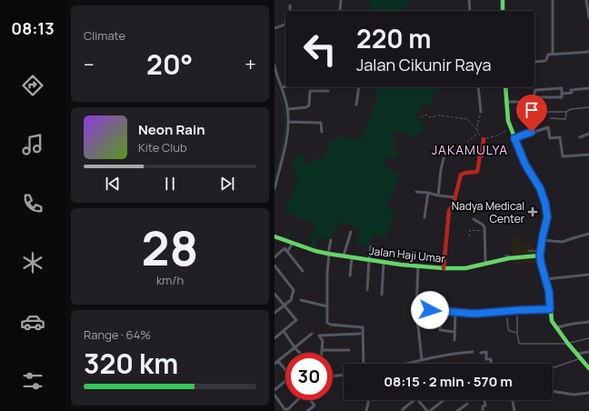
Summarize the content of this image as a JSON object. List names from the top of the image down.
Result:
{
  "streets": {
    "street": ["Jalan Haji Umar"]
  },
  "districts": ["JAKAMULYA"],
  "places": {
    "health": ["Nadya Medical Center"]
  },
  "page": {
    "tabs": "08:13",
    "tile": [
      "Climate",
      ["28", "km/h"],
      ["Range · 64%", "320 km"]
    ],
    "turn": ["220 m", "Jalan Cikunir Raya"],
    "heat": ["−", "20°", "+"],
    "song": ["Neon Rain", "Kite Club"],
    "limit": "30",
    "trip": "08:15 · 2 min · 570 m"
  }
}
